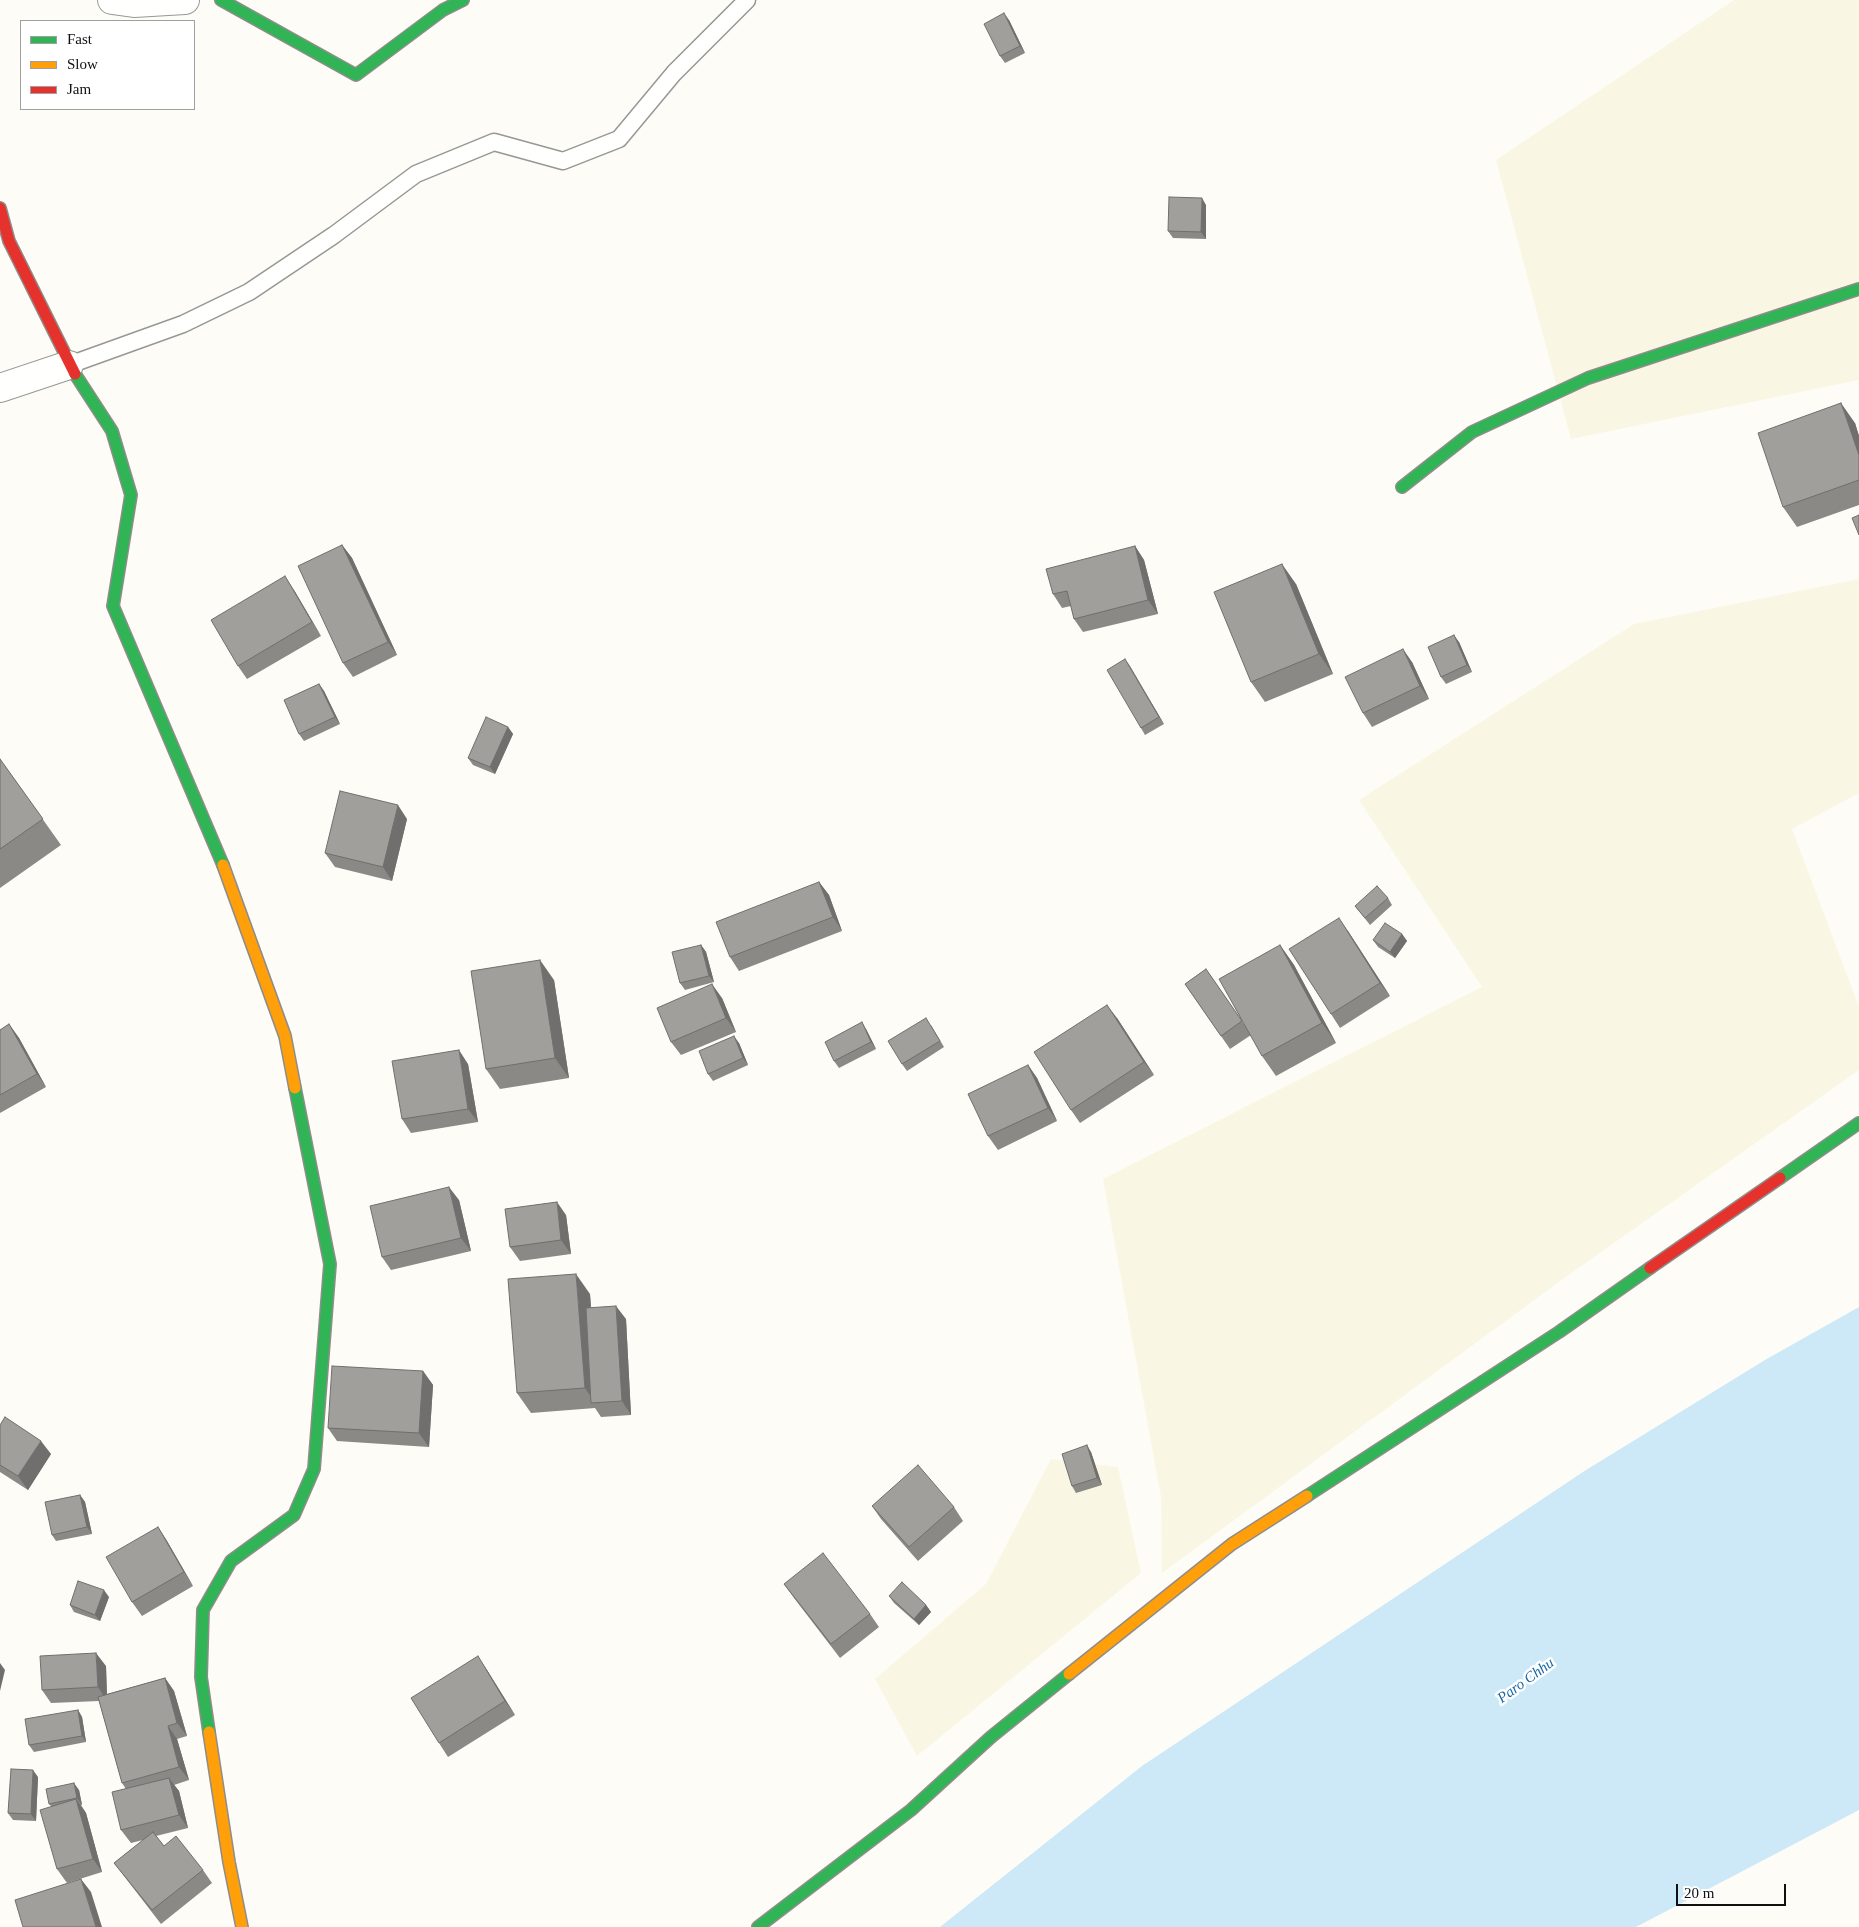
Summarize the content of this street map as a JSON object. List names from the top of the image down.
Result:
{
  "water": ["Paro Chhu"],
  "legend": ["Fast", "Slow", "Jam"],
  "scale_bar": "20 m"
}
